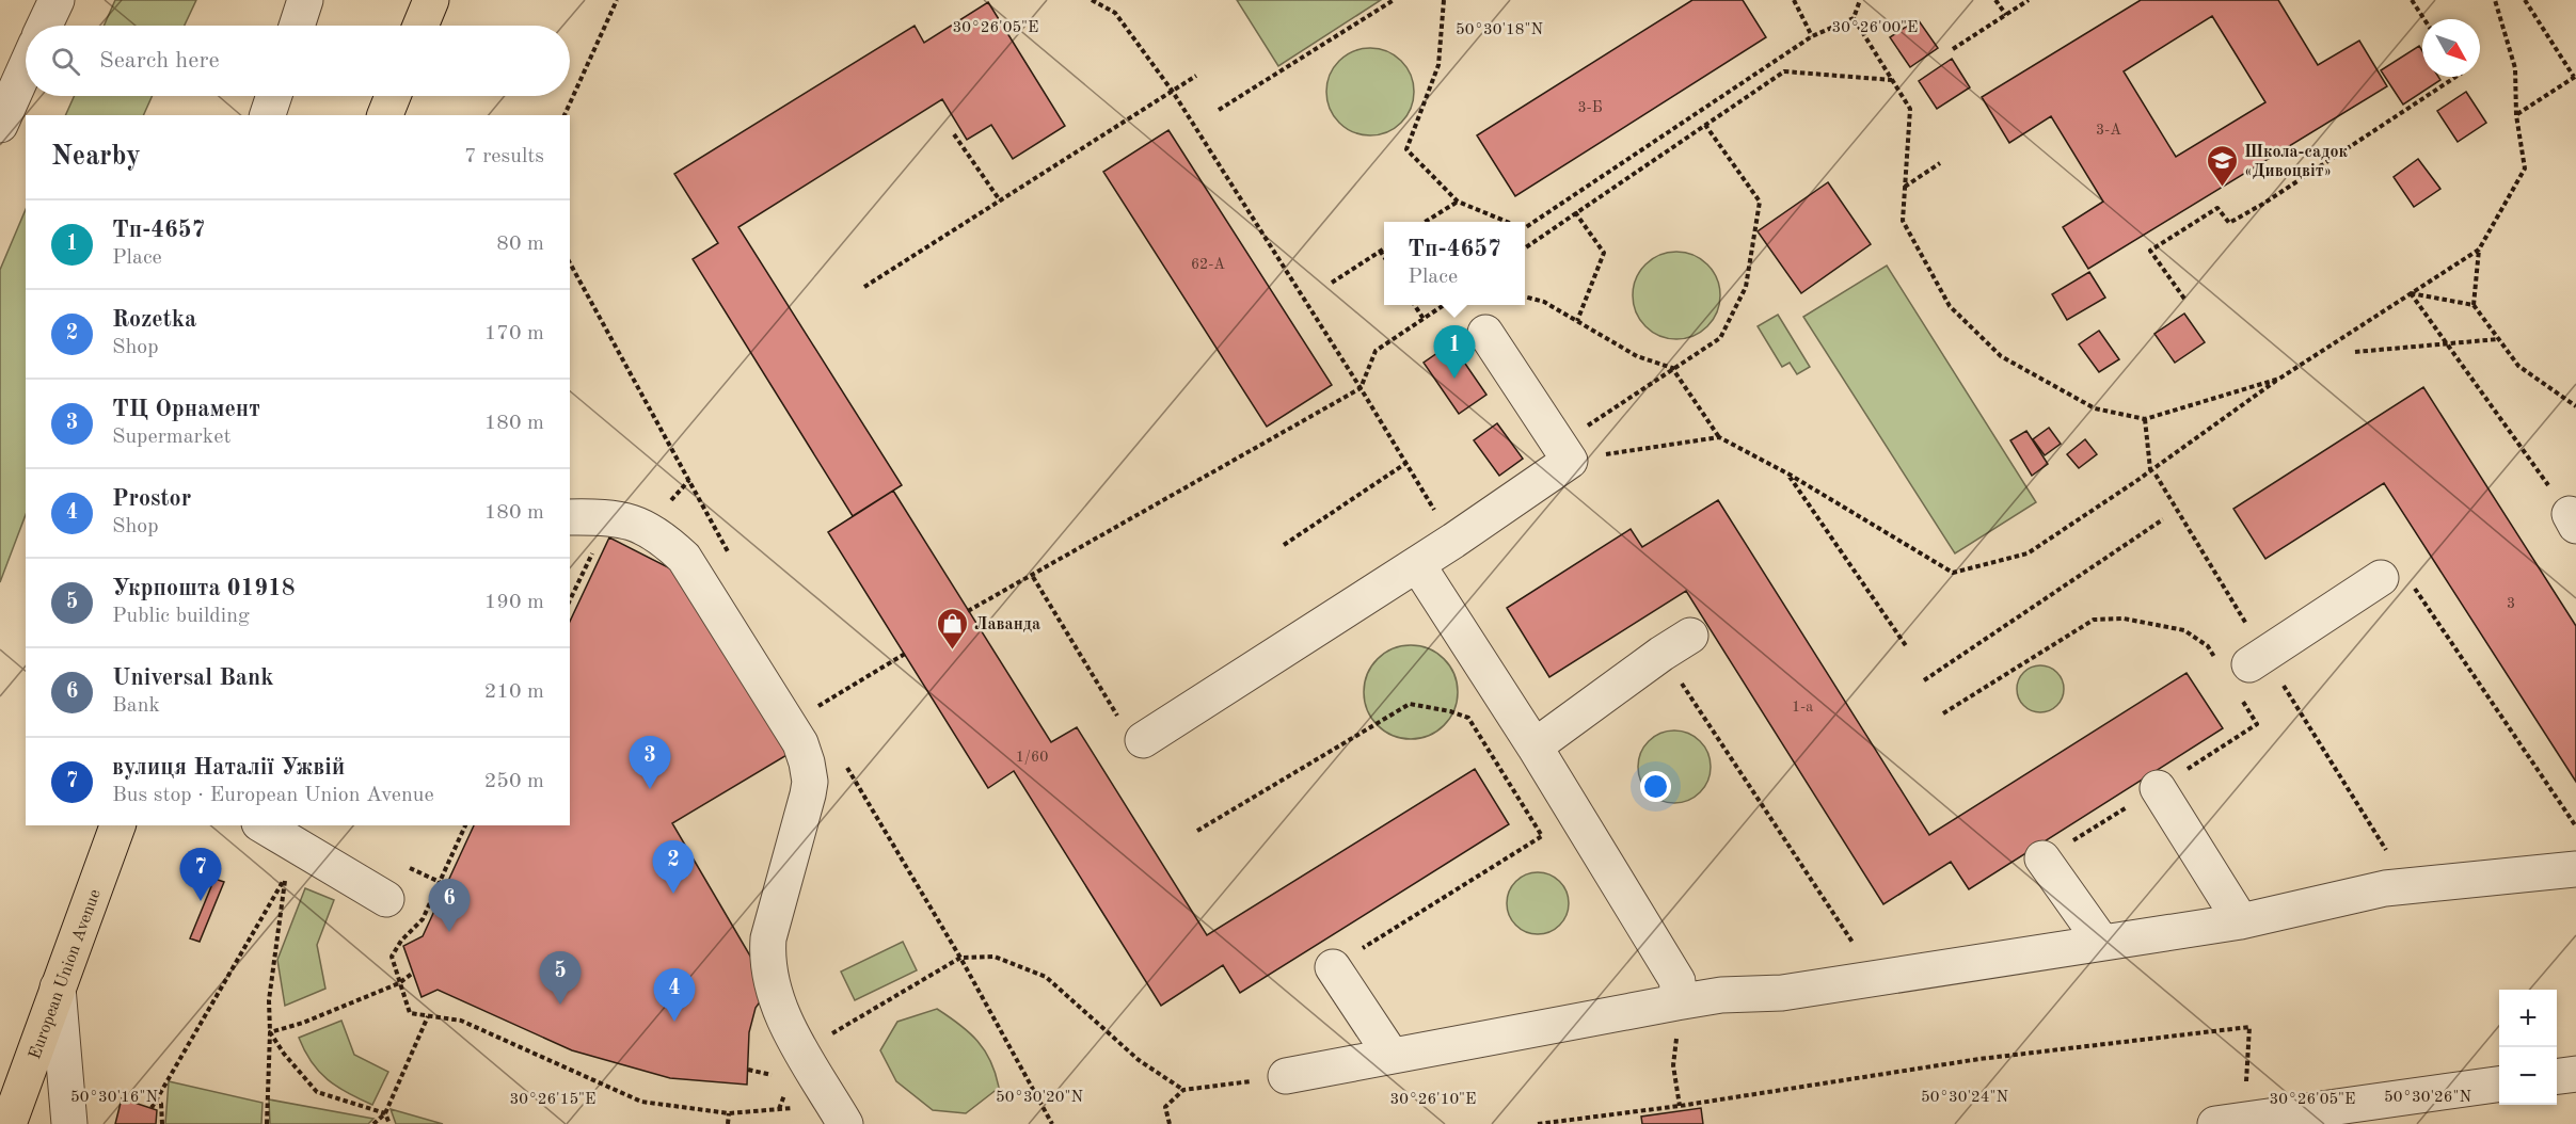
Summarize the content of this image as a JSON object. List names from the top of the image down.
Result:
{
  "streets": {
    "main road": ["European Union Avenue"]
  },
  "places": {
    "school or university": ["Школа-садок «Дивоцвіт»"],
    "shop": ["Лаванда"]
  },
  "house_numbers": [
    "3-Б",
    "3-А",
    "62-А",
    "3",
    "1-а",
    "1/60"
  ],
  "north": "bottom right",
  "page": {
    "search": "Search here",
    "heading": ["Nearby", "7 results"],
    "list": [
      {
        "mark": "1",
        "name": "Тп-4657",
        "note": "Place",
        "value": "80 m"
      },
      {
        "mark": "2",
        "name": "Rozetka",
        "note": "Shop",
        "value": "170 m"
      },
      {
        "mark": "3",
        "name": "ТЦ Орнамент",
        "note": "Supermarket",
        "value": "180 m"
      },
      {
        "mark": "4",
        "name": "Prostor",
        "note": "Shop",
        "value": "180 m"
      },
      {
        "mark": "5",
        "name": "Укрпошта 01918",
        "note": "Public building",
        "value": "190 m"
      },
      {
        "mark": "6",
        "name": "Universal Bank",
        "note": "Bank",
        "value": "210 m"
      },
      {
        "mark": "7",
        "name": "вулиця Наталії Ужвій",
        "note": "Bus stop · European Union Avenue",
        "value": "250 m"
      }
    ],
    "popup": ["Тп-4657", "Place"],
    "pins": [
      "1",
      "3",
      "2",
      "7",
      "6",
      "5",
      "4"
    ],
    "map_buttons": ["+", "−"]
  },
  "coordinates": [
    "30°26'00\"E",
    "30°26'05\"E",
    "50°30'18\"N",
    "50°30'16\"N",
    "50°30'20\"N",
    "50°30'24\"N",
    "50°30'26\"N",
    "30°26'15\"E",
    "30°26'10\"E"
  ]
}
